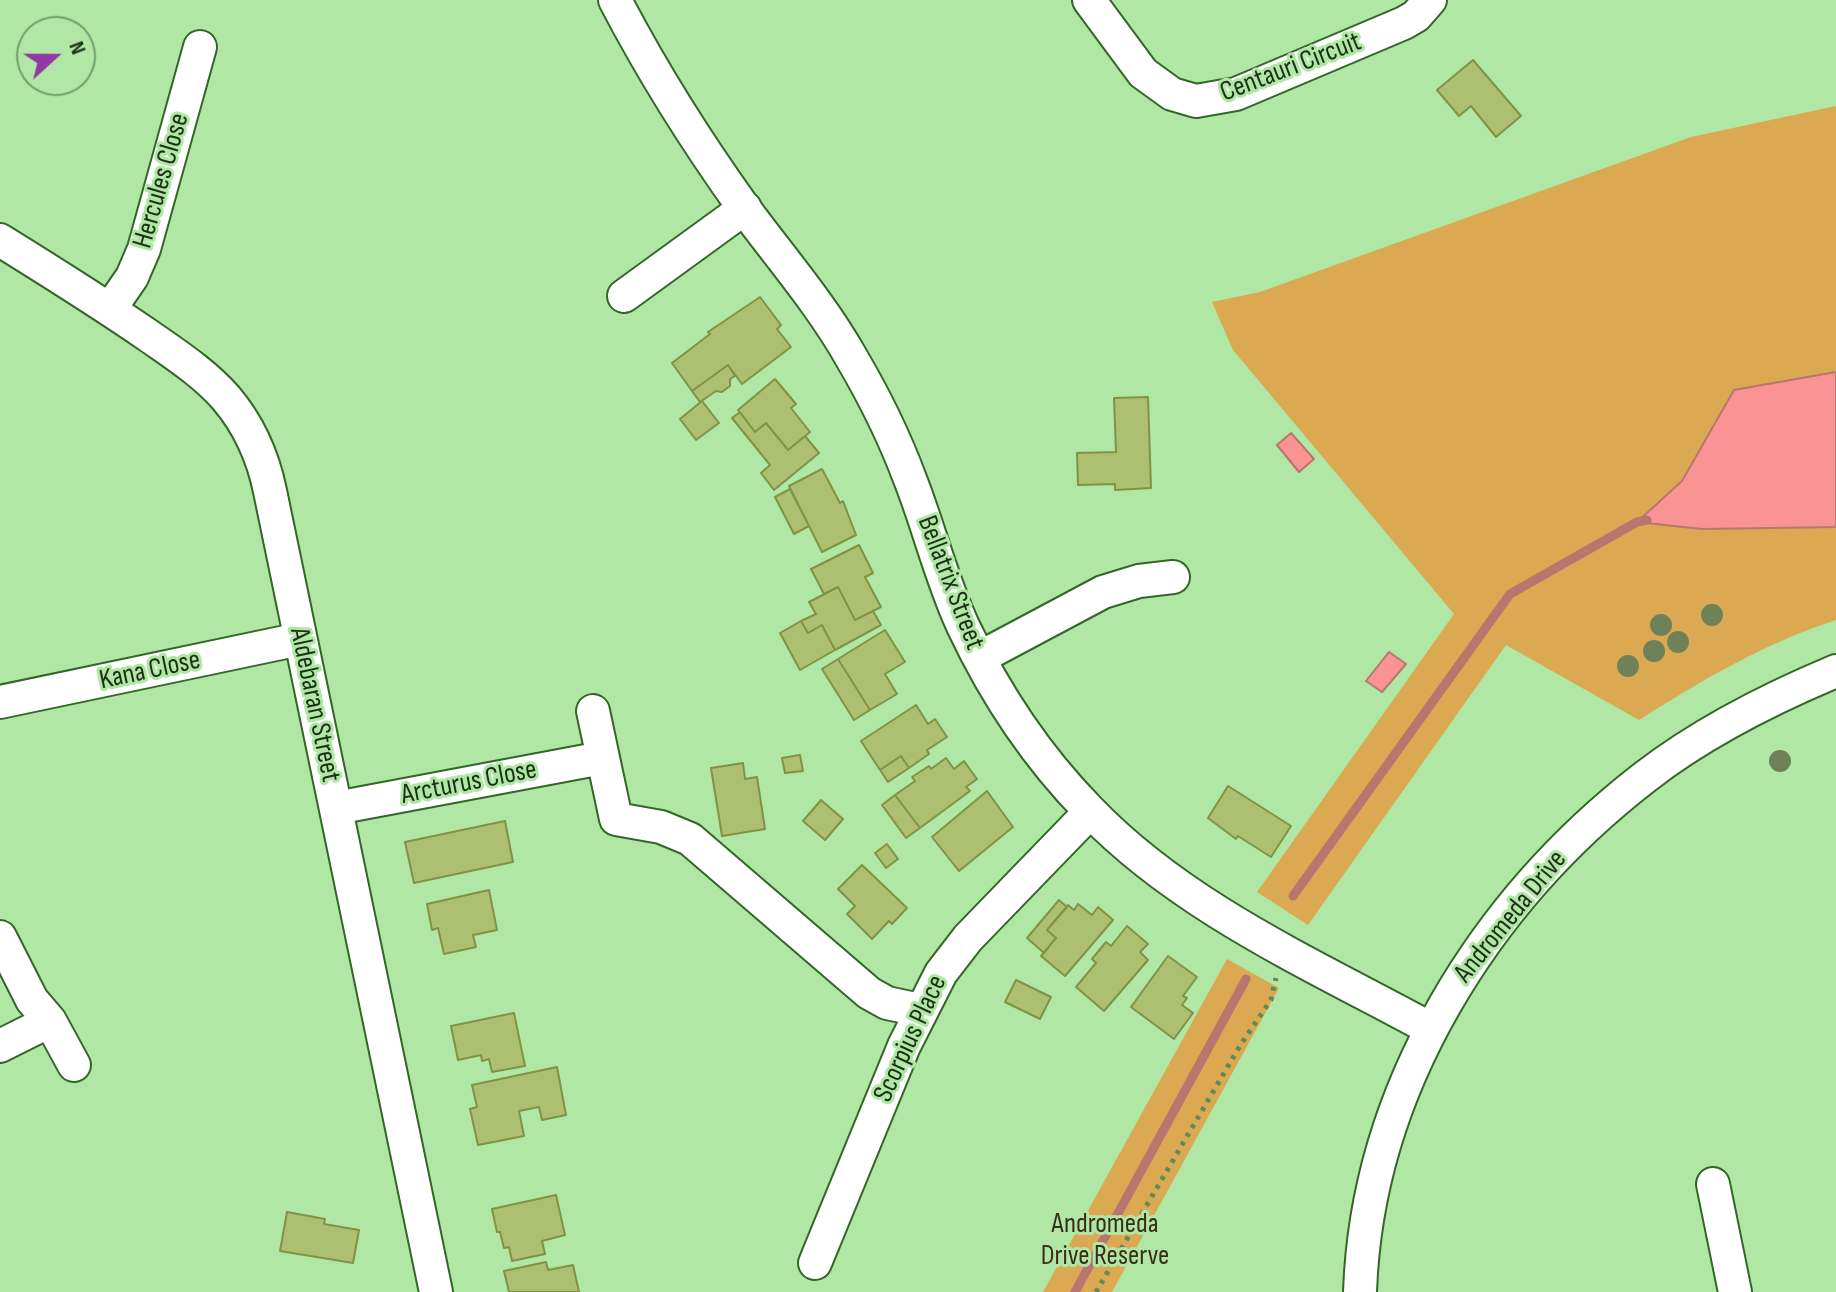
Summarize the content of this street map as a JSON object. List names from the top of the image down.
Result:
{
  "streets": {
    "street": [
      "Centauri Circuit",
      "Hercules Close",
      "Bellatrix Street",
      "Kana Close",
      "Aldebaran Street",
      "Arcturus Close",
      "Andromeda Drive",
      "Scorpius Place"
    ]
  },
  "crossings": [
    ["Hercules Close", "Aldebaran Street"],
    ["Bellatrix Street", "Andromeda Drive"],
    ["Bellatrix Street", "Scorpius Place"],
    ["Kana Close", "Aldebaran Street"],
    ["Aldebaran Street", "Arcturus Close"]
  ],
  "parks": ["Andromeda Drive Reserve"],
  "north": "right"
}
